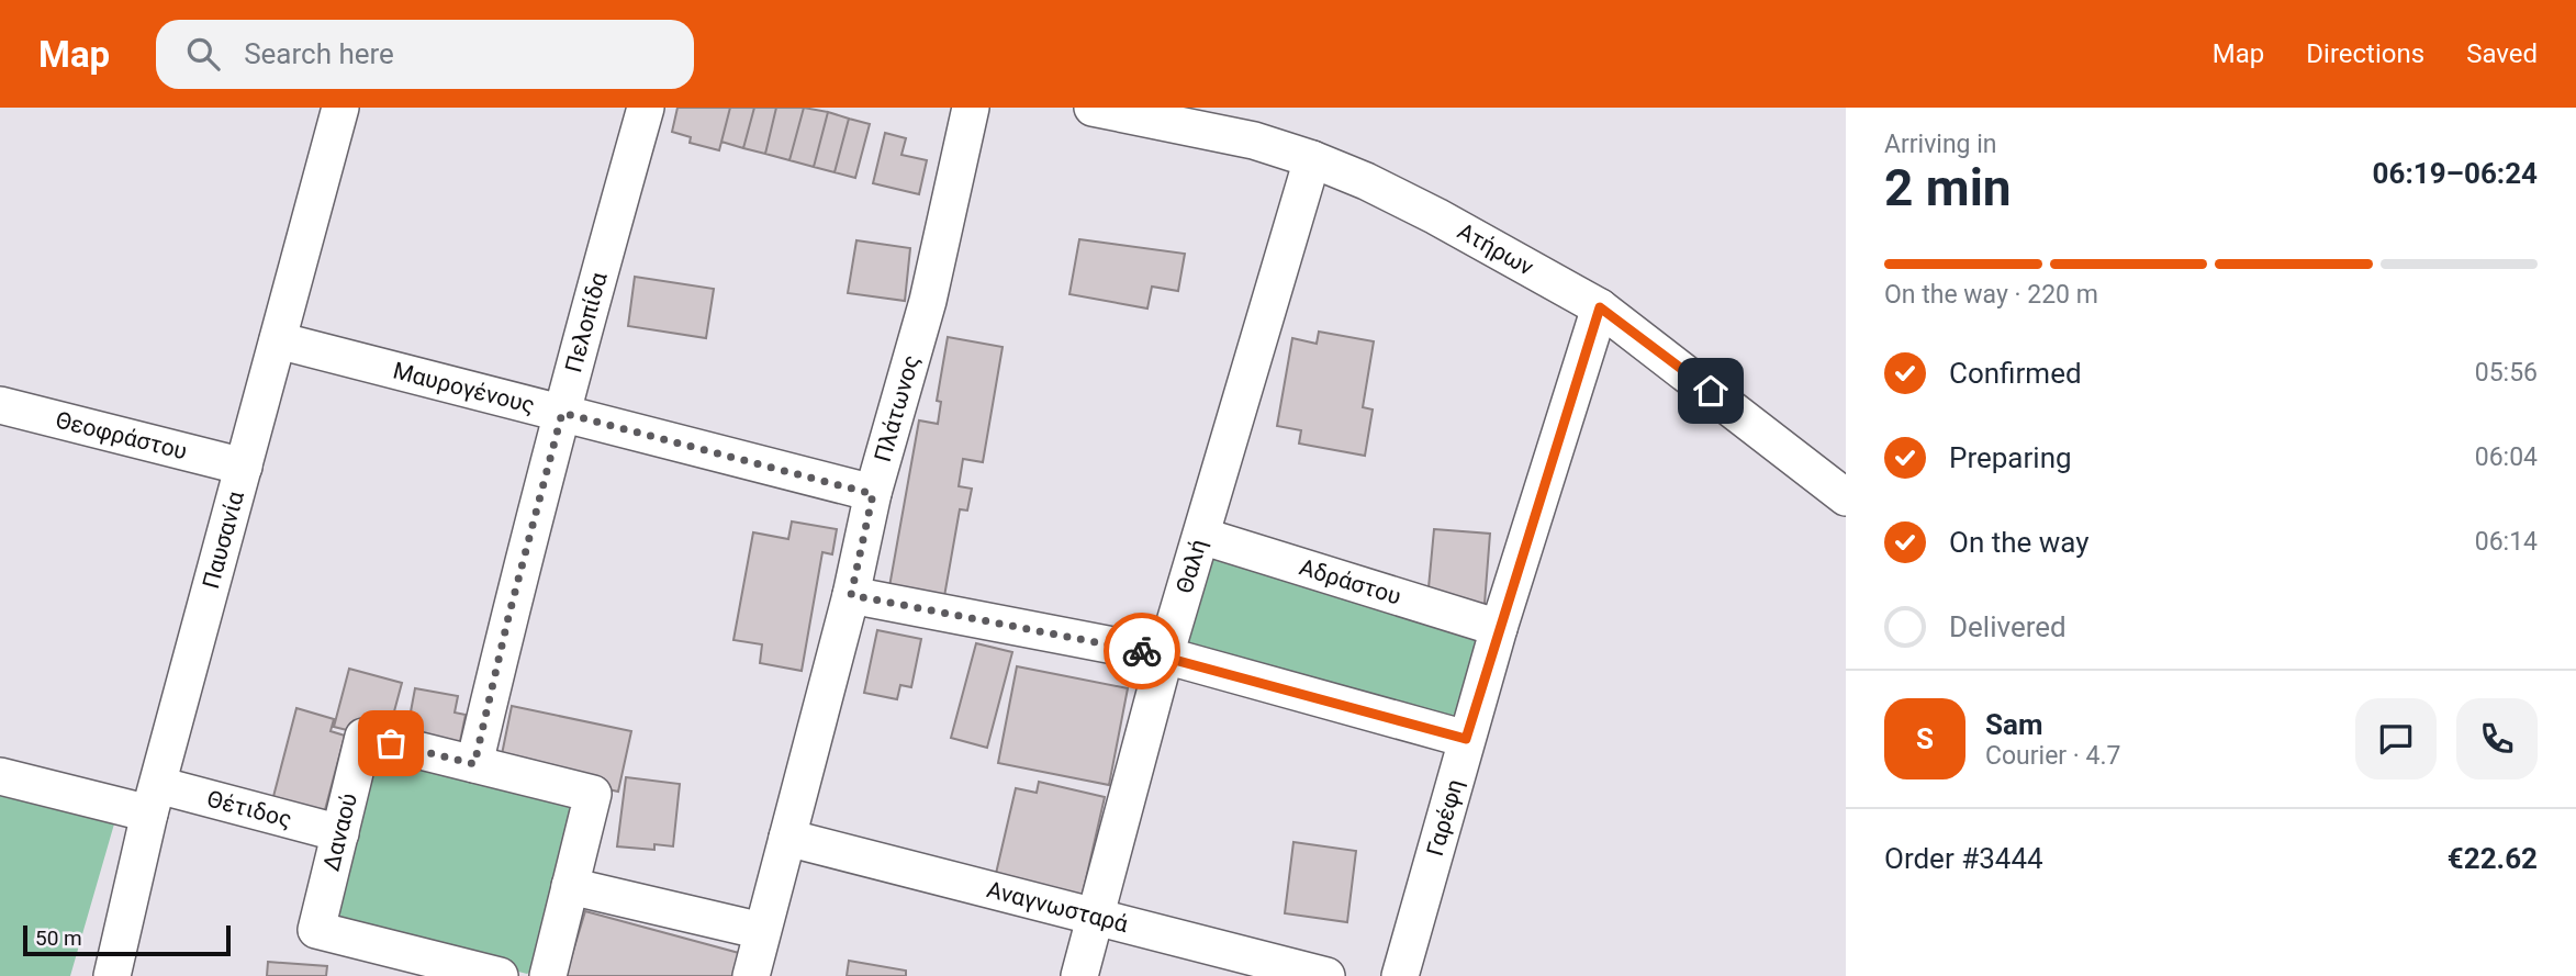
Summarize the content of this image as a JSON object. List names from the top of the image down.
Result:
{
  "streets": {
    "street": [
      "Ατήρων",
      "Πελοπίδα",
      "Μαυρογένους",
      "Πλάτωνος",
      "Θεοφράστου",
      "Παυσανία",
      "Θαλή",
      "Αδράστου",
      "Θέτιδος",
      "Γαρέφη",
      "Δαναού",
      "Αναγνωσταρά"
    ]
  },
  "crossings": [
    ["Ατήρων", "Θαλή"],
    ["Ατήρων", "Γαρέφη"],
    ["Πελοπίδα", "Μαυρογένους"],
    ["Πελοπίδα", "Δαναού"],
    ["Μαυρογένους", "Πλάτωνος"],
    ["Μαυρογένους", "Παυσανία"],
    ["Πλάτωνος", "Αναγνωσταρά"],
    ["Θεοφράστου", "Παυσανία"],
    ["Παυσανία", "Θέτιδος"],
    ["Θαλή", "Αδράστου"],
    ["Θαλή", "Αναγνωσταρά"],
    ["Αδράστου", "Γαρέφη"],
    ["Θέτιδος", "Δαναού"]
  ],
  "scale_bar": "50 m",
  "page": {
    "header": "Map",
    "search": "Search here",
    "nav": ["Map", "Directions", "Saved"],
    "heading": ["2 min", "Arriving in", "06:19–06:24"],
    "panel": [
      "Sam",
      "Courier · 4.7",
      "Order #3444",
      "€22.62"
    ],
    "bar": "On the way · 220 m",
    "list": [
      ["Confirmed", "05:56"],
      ["Preparing", "06:04"],
      ["On the way", "06:14"],
      "Delivered"
    ],
    "round": "S",
    "scale": "50 m"
  }
}
